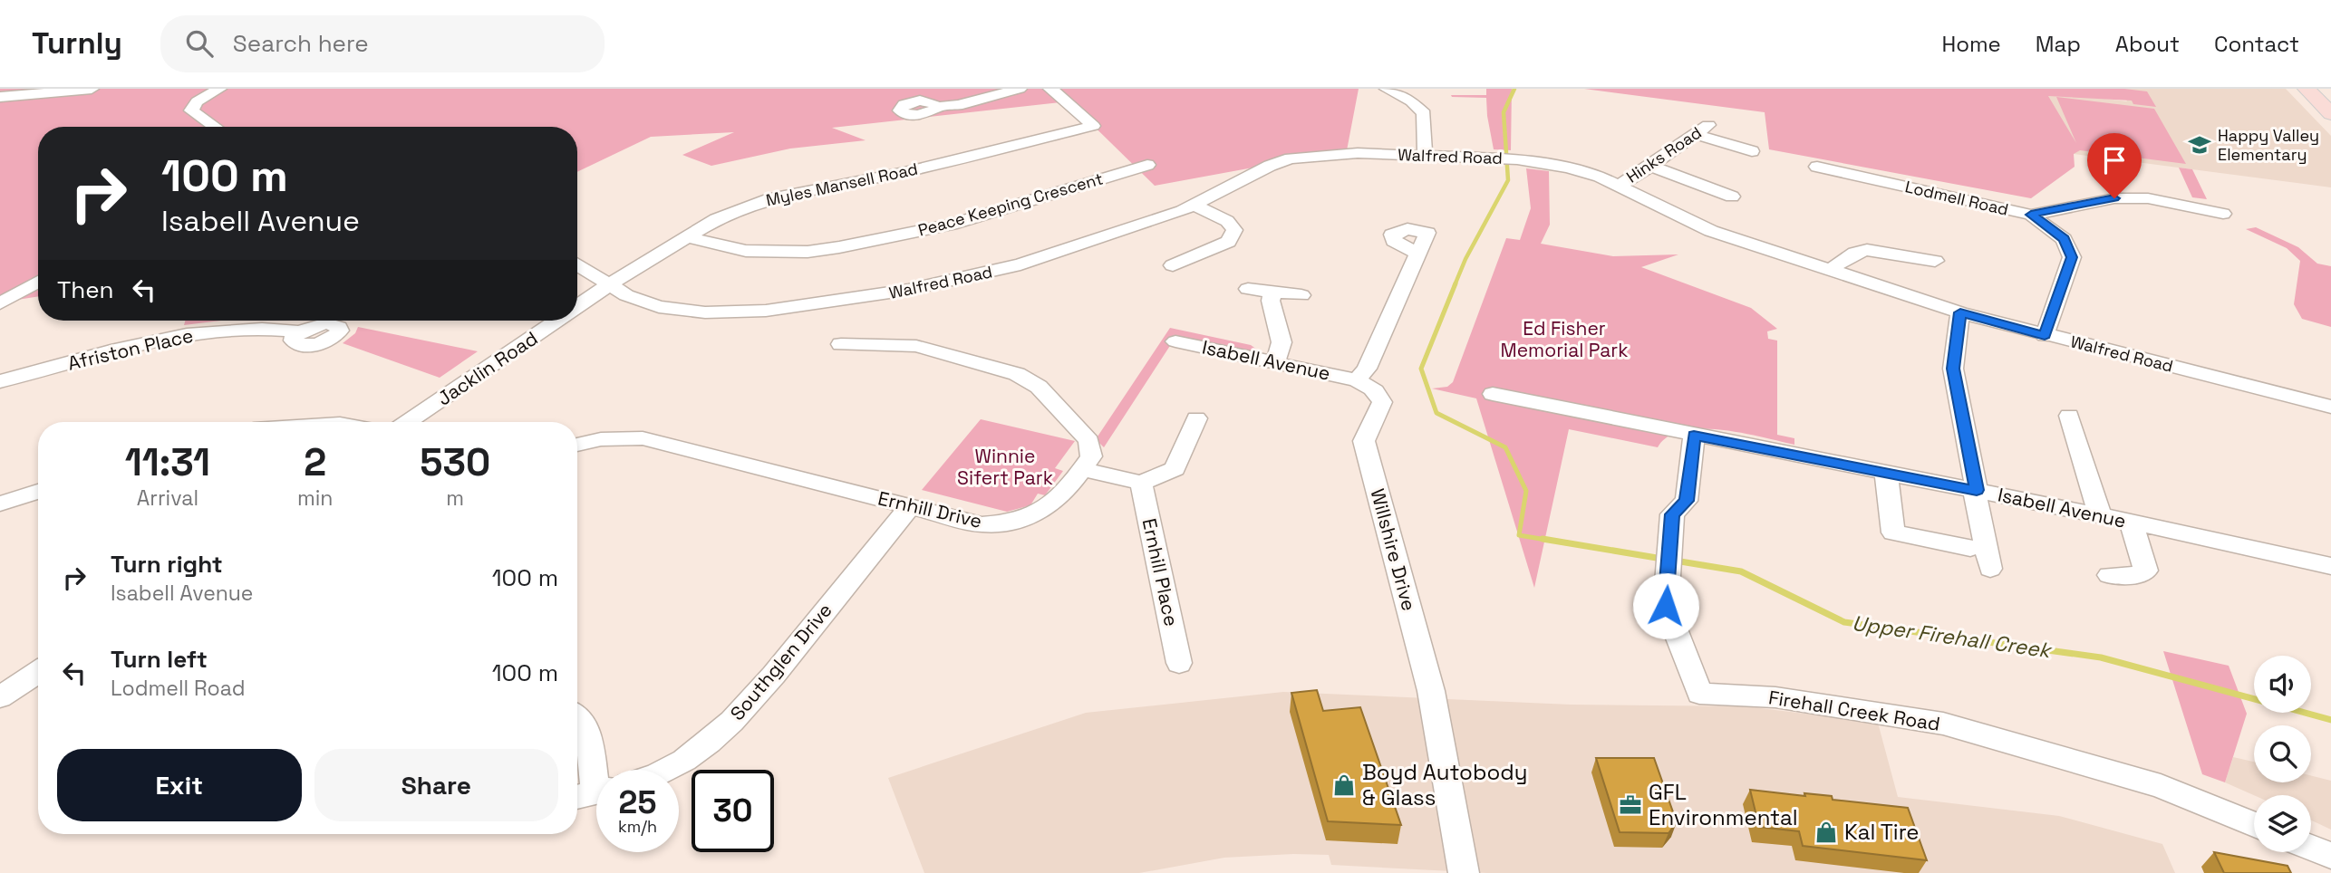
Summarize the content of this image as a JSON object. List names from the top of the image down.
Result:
{
  "streets": {
    "street": [
      "Hinks Road",
      "Walfred Road",
      "Myles Mansell Road",
      "Lodmell Road",
      "Peace Keeping Crescent",
      "Afriston Place",
      "Isabell Avenue",
      "Jacklin Road",
      "Ernhill Drive",
      "Willshire Drive",
      "Ernhill Place",
      "Southglen Drive",
      "Firehall Creek Road"
    ]
  },
  "crossings": [
    ["Hinks Road", "Walfred Road"],
    ["Walfred Road", "Myles Mansell Road"],
    ["Walfred Road", "Lodmell Road"],
    ["Walfred Road", "Jacklin Road"],
    ["Myles Mansell Road", "Peace Keeping Crescent"],
    ["Myles Mansell Road", "Jacklin Road"],
    ["Isabell Avenue", "Willshire Drive"],
    ["Isabell Avenue", "Firehall Creek Road"],
    ["Ernhill Drive", "Southglen Drive"]
  ],
  "water": ["Upper Firehall Creek"],
  "parks": ["Ed Fisher Memorial Park", "Winnie Sifert Park"],
  "places": {
    "school or university": ["Happy Valley Elementary"],
    "shop": ["Boyd Autobody & Glass", "Kal Tire"],
    "office": ["GFL Environmental"]
  },
  "page": {
    "header": "Turnly",
    "search": "Search here",
    "nav": [
      "Home",
      "Map",
      "About",
      "Contact"
    ],
    "turn": ["100 m", "Isabell Avenue"],
    "then": "Then",
    "eta": [
      "11:31",
      "Arrival",
      "2",
      "min",
      "530",
      "m"
    ],
    "list": [
      {
        "name": "Turn right",
        "note": "Isabell Avenue",
        "value": "100 m"
      },
      {
        "name": "Turn left",
        "note": "Lodmell Road",
        "value": "100 m"
      }
    ],
    "buttons": ["Exit", "Share"],
    "speed": "25 km/h",
    "limit": "30"
  }
}
